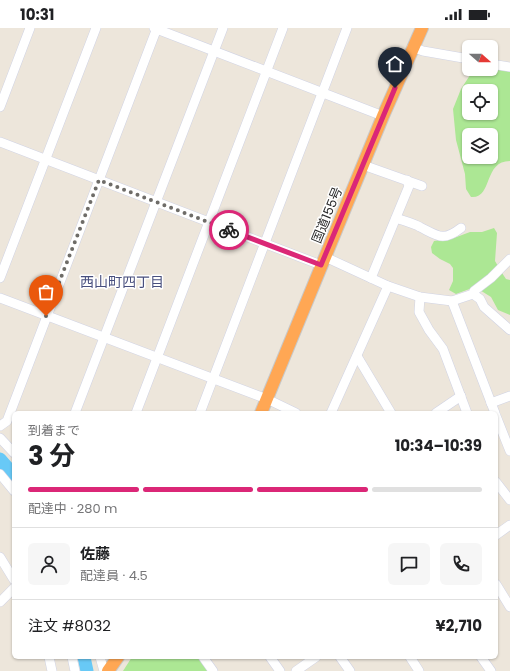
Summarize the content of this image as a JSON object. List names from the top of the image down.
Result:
{
  "streets": {
    "highway": ["国道155号"]
  },
  "districts": ["西山町四丁目"],
  "north": "right",
  "page": {
    "status": "10:31",
    "heading": ["3 分", "到着まで", "10:34–10:39"],
    "panel": [
      "佐藤",
      "配達員 · 4.5",
      "注文 #8032",
      "¥2,710"
    ],
    "bar": "配達中 · 280 m"
  }
}
